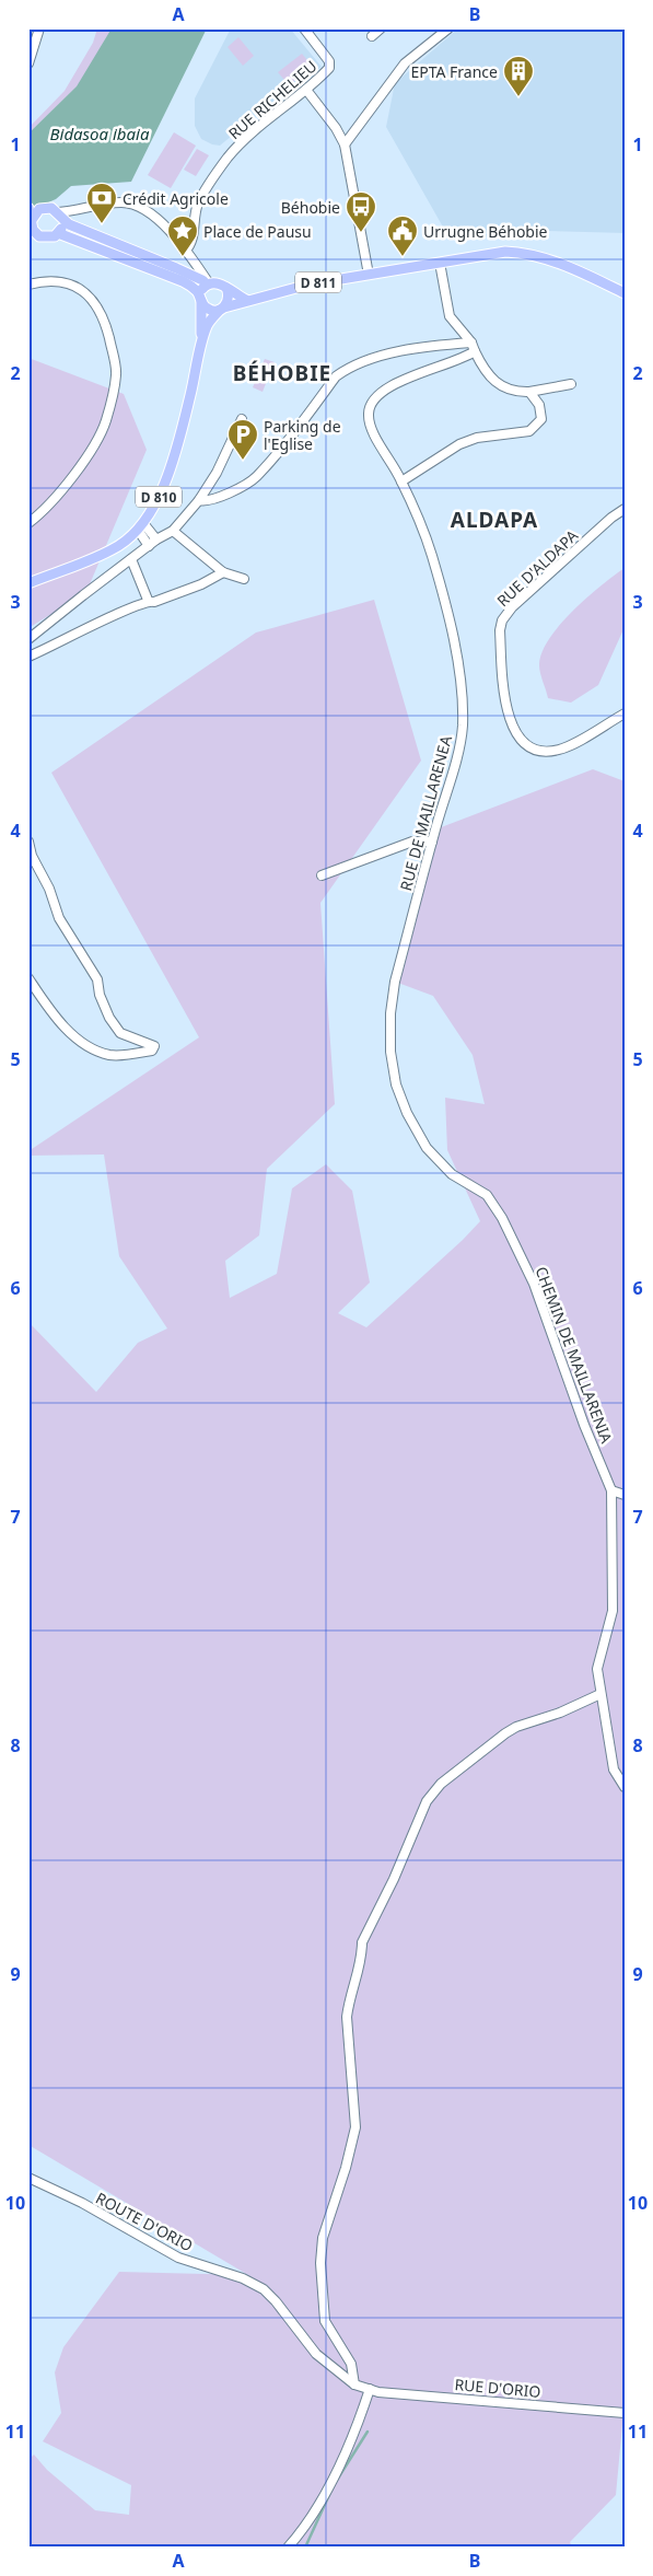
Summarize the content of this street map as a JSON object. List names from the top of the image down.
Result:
{
  "streets": {
    "main road": ["D 811", "D 810"],
    "street": [
      "RUE RICHELIEU",
      "RUE D'ALDAPA",
      "RUE DE MAILLARENEA",
      "CHEMIN DE MAILLARENIA",
      "ROUTE D'ORIO",
      "RUE D'ORIO"
    ]
  },
  "crossings": [
    ["D 811", "D 810"],
    ["RUE DE MAILLARENEA", "CHEMIN DE MAILLARENIA"],
    ["ROUTE D'ORIO", "RUE D'ORIO"]
  ],
  "districts": ["BÉHOBIE", "ALDAPA"],
  "water": ["Bidasoa ibaia"],
  "places": {
    "building": ["EPTA France"],
    "bank": ["Crédit Agricole"],
    "bus stop": ["Béhobie"],
    "place": ["Place de Pausu"],
    "public building": ["Urrugne Béhobie"],
    "parking": ["Parking de l'Eglise"]
  },
  "grid": {
    "columns": ["A", "B"],
    "rows": [
      "1",
      "2",
      "3",
      "4",
      "5",
      "6",
      "7",
      "8",
      "9",
      "10",
      "11"
    ]
  }
}
